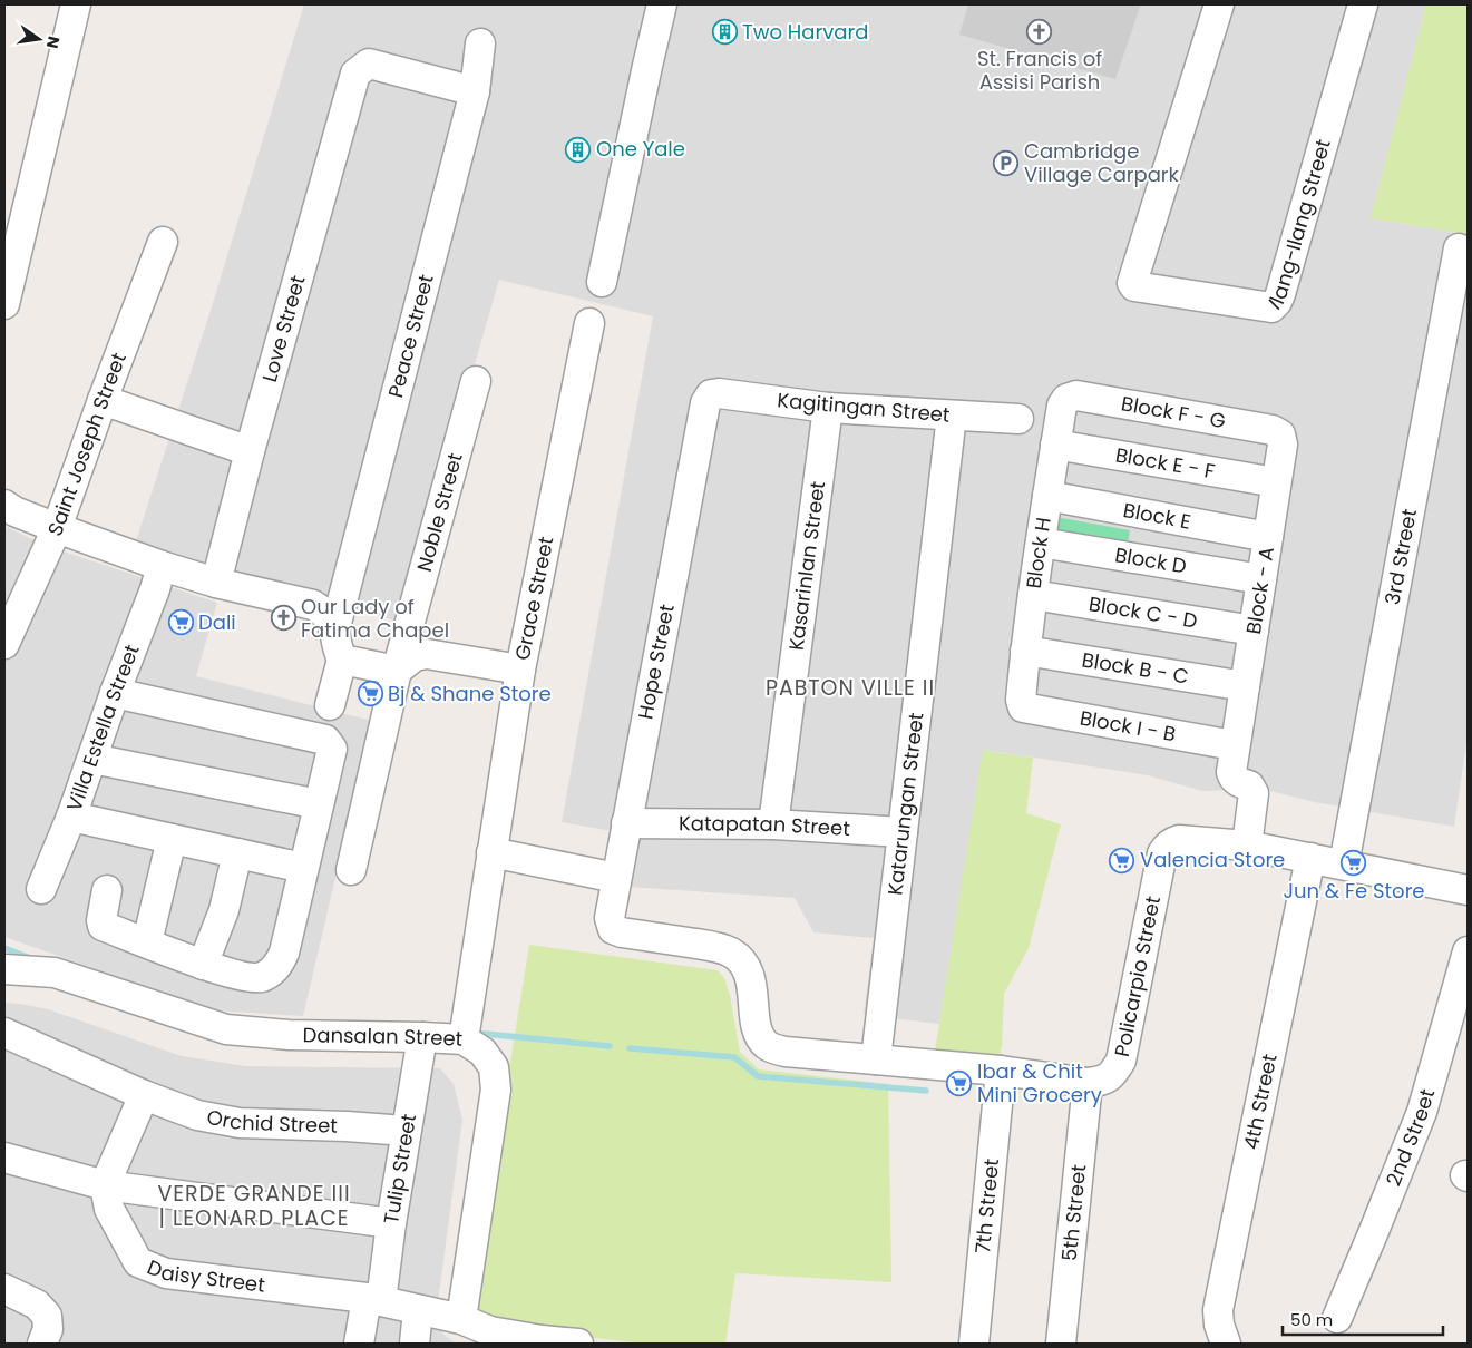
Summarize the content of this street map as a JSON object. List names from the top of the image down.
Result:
{
  "streets": {
    "street": [
      "Ilang-Ilang Street",
      "Love Street",
      "Peace Street",
      "Kagitingan Street",
      "Block F - G",
      "Saint Joseph Street",
      "Block E - F",
      "Noble Street",
      "Block E",
      "Block H",
      "3rd Street",
      "Block D",
      "Kasarinlan Street",
      "Block - A",
      "Grace Street",
      "Block C - D",
      "Hope Street",
      "Block B - C",
      "Block I - B",
      "Villa Estella Street",
      "Katarungan Street",
      "Katapatan Street",
      "Policarpio Street",
      "Dansalan Street",
      "4th Street",
      "Orchid Street",
      "2nd Street",
      "Tulip Street",
      "7th Street",
      "5th Street",
      "Daisy Street"
    ]
  },
  "crossings": [
    ["Love Street", "Peace Street"],
    ["Kagitingan Street", "Kasarinlan Street"],
    ["Kagitingan Street", "Hope Street"],
    ["Kagitingan Street", "Katarungan Street"],
    ["Block F - G", "Block H"],
    ["Block F - G", "Block - A"],
    ["Block E - F", "Block H"],
    ["Block E - F", "Block - A"],
    ["Block E", "Block H"],
    ["Block E", "Block - A"],
    ["Block H", "Block D"],
    ["Block H", "Block C - D"],
    ["Block H", "Block B - C"],
    ["Block H", "Block I - B"],
    ["3rd Street", "Policarpio Street"],
    ["Block D", "Block - A"],
    ["Kasarinlan Street", "Katapatan Street"],
    ["Block - A", "Block C - D"],
    ["Block - A", "Block B - C"],
    ["Block - A", "Block I - B"],
    ["Grace Street", "Dansalan Street"],
    ["Hope Street", "Katapatan Street"],
    ["Hope Street", "Policarpio Street"],
    ["Katarungan Street", "Katapatan Street"],
    ["Katarungan Street", "Policarpio Street"],
    ["Policarpio Street", "4th Street"],
    ["Policarpio Street", "7th Street"],
    ["Policarpio Street", "5th Street"],
    ["Dansalan Street", "Tulip Street"],
    ["Dansalan Street", "Daisy Street"],
    ["Orchid Street", "Tulip Street"],
    ["Tulip Street", "Daisy Street"]
  ],
  "districts": ["PABTON VILLE II", "VERDE GRANDE III | LEONARD PLACE"],
  "places": {
    "church": ["St. Francis of Assisi Parish", "Our Lady of Fatima Chapel"],
    "building": ["Two Harvard", "One Yale"],
    "parking": ["Cambridge Village Carpark"],
    "supermarket": [
      "Dali",
      "Bj & Shane Store",
      "Valencia Store",
      "Jun & Fe Store",
      "Ibar & Chit Mini Grocery"
    ]
  },
  "scale_bar": "50 m",
  "north": "right"
}
